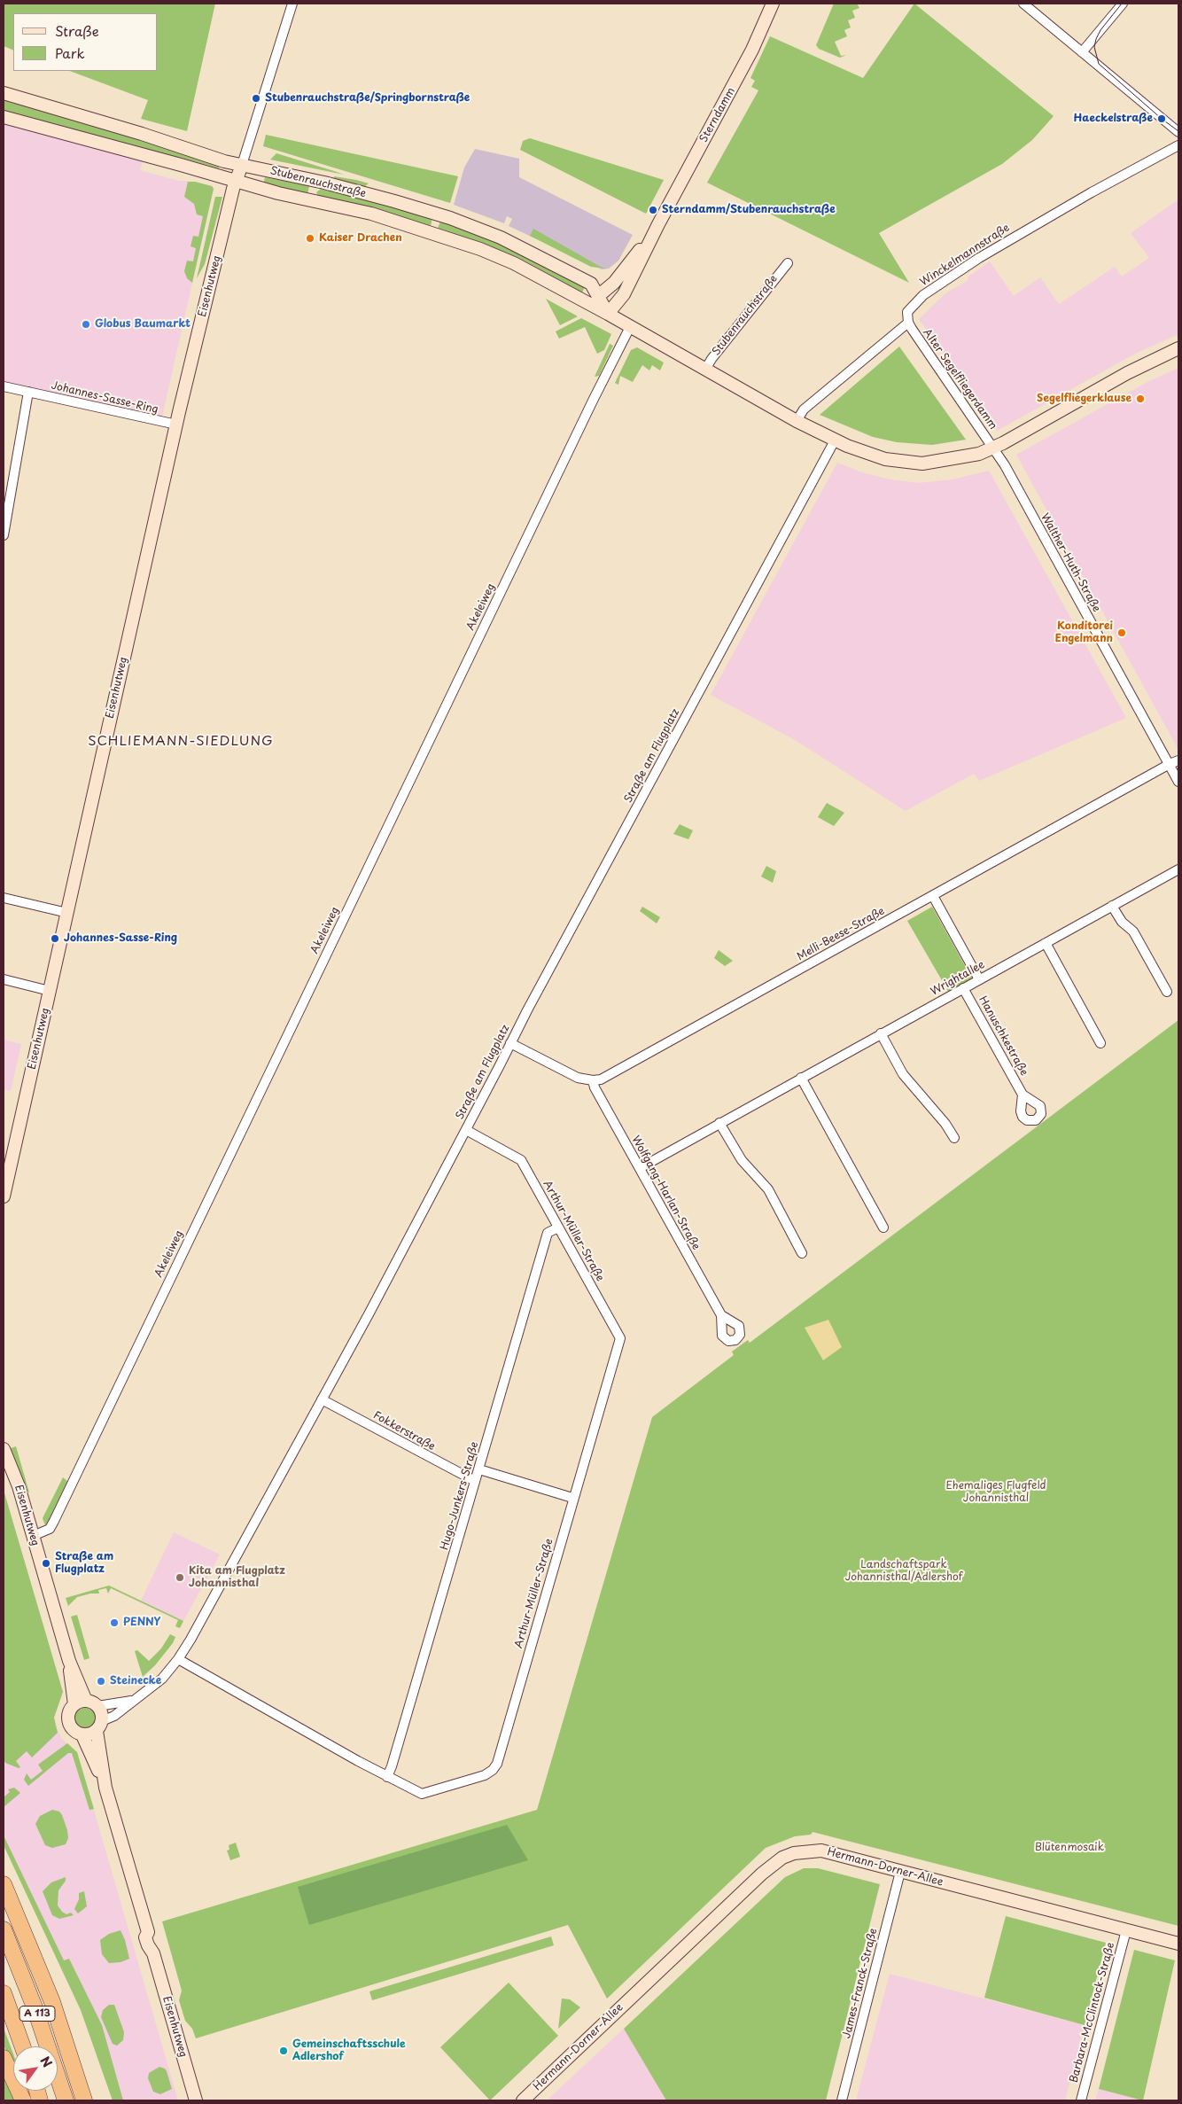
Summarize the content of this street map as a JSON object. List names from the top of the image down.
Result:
{
  "streets": {
    "highway": ["A 113"],
    "street": [
      "Sterndamm",
      "Stubenrauchstraße",
      "Winckelmannstraße",
      "Eisenhutweg",
      "Alter Segelfliegerdamm",
      "Johannes-Sasse-Ring",
      "Walther-Huth-Straße",
      "Akeleiweg",
      "Straße am Flugplatz",
      "Melli-Beese-Straße",
      "Wrightallee",
      "Hanuschkestraße",
      "Wolfgang-Harlan-Straße",
      "Arthur-Müller-Straße",
      "Fokkerstraße",
      "Hugo-Junkers-Straße",
      "Hermann-Dorner-Allee",
      "James-Franck-Straße",
      "Barbara-McClintock-Straße"
    ]
  },
  "crossings": [
    ["Sterndamm", "Stubenrauchstraße"],
    ["Stubenrauchstraße", "Eisenhutweg"],
    ["Stubenrauchstraße", "Alter Segelfliegerdamm"],
    ["Stubenrauchstraße", "Walther-Huth-Straße"],
    ["Stubenrauchstraße", "Akeleiweg"],
    ["Stubenrauchstraße", "Straße am Flugplatz"],
    ["Winckelmannstraße", "Alter Segelfliegerdamm"],
    ["Eisenhutweg", "Johannes-Sasse-Ring"],
    ["Eisenhutweg", "Akeleiweg"],
    ["Eisenhutweg", "Straße am Flugplatz"],
    ["Alter Segelfliegerdamm", "Walther-Huth-Straße"],
    ["Walther-Huth-Straße", "Melli-Beese-Straße"],
    ["Straße am Flugplatz", "Arthur-Müller-Straße"],
    ["Straße am Flugplatz", "Fokkerstraße"],
    ["Melli-Beese-Straße", "Hanuschkestraße"],
    ["Melli-Beese-Straße", "Wolfgang-Harlan-Straße"],
    ["Wrightallee", "Hanuschkestraße"],
    ["Wrightallee", "Wolfgang-Harlan-Straße"],
    ["Arthur-Müller-Straße", "Hugo-Junkers-Straße"],
    ["Fokkerstraße", "Hugo-Junkers-Straße"],
    ["Hermann-Dorner-Allee", "James-Franck-Straße"],
    ["Hermann-Dorner-Allee", "Barbara-McClintock-Straße"]
  ],
  "districts": ["SCHLIEMANN-SIEDLUNG"],
  "parks": ["Ehemaliges Flugfeld Johannisthal", "Landschaftspark Johannisthal/Adlershof", "Blütenmosaik"],
  "places": [
    "Stubenrauchstraße/Springbornstraße",
    "Haeckelstraße",
    "Sterndamm/Stubenrauchstraße",
    "Kaiser Drachen",
    "Globus Baumarkt",
    "Segelfliegerklause",
    "Konditorei Engelmann",
    "Johannes-Sasse-Ring",
    "Straße am Flugplatz",
    "Kita am Flugplatz Johannisthal",
    "PENNY",
    "Steinecke",
    "Gemeinschaftsschule Adlershof"
  ],
  "legend": ["Straße", "Park"],
  "north": "top right"
}
